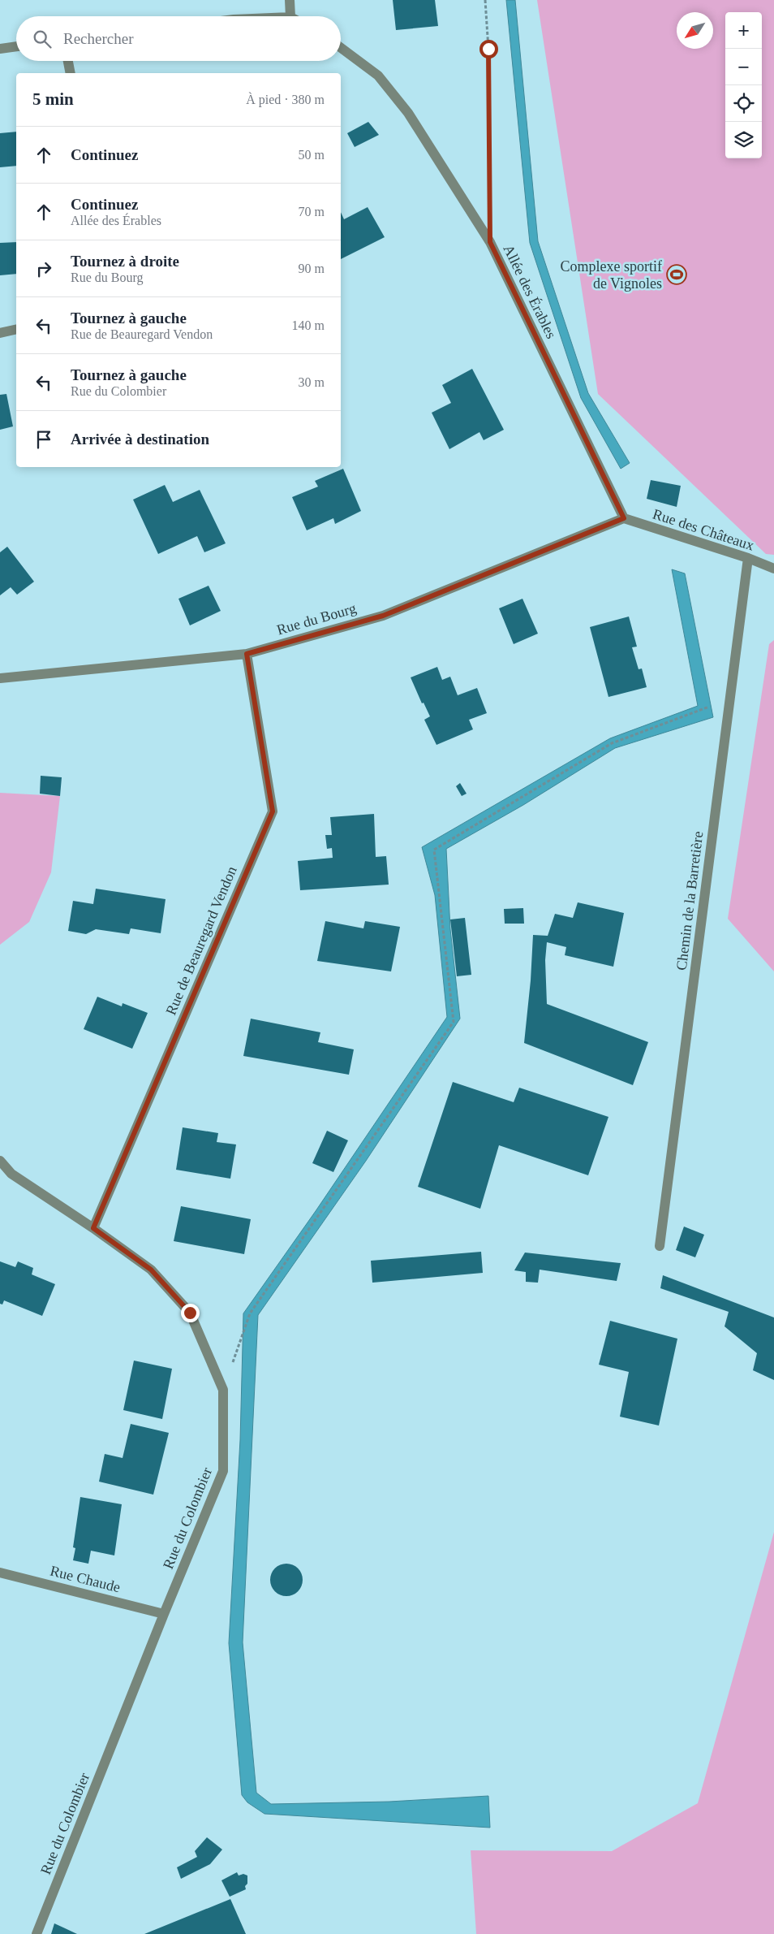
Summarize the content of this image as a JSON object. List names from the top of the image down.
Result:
{
  "streets": {
    "street": [
      "Allée des Érables",
      "Rue des Châteaux",
      "Rue du Bourg",
      "Chemin de la Barretière",
      "Rue de Beauregard Vendon",
      "Rue du Colombier",
      "Rue Chaude"
    ]
  },
  "crossings": [
    ["Allée des Érables", "Rue des Châteaux"],
    ["Allée des Érables", "Rue du Bourg"],
    ["Rue des Châteaux", "Rue du Bourg"],
    ["Rue des Châteaux", "Chemin de la Barretière"],
    ["Rue du Bourg", "Rue de Beauregard Vendon"],
    ["Rue de Beauregard Vendon", "Rue du Colombier"],
    ["Rue du Colombier", "Rue Chaude"]
  ],
  "places": {
    "sports": ["Complexe sportif de Vignoles"]
  },
  "north": "bottom left",
  "page": {
    "map_buttons": ["+", "−"],
    "search": "Rechercher",
    "heading": ["5 min", "À pied · 380 m"],
    "list": [
      ["Continuez", "50 m"],
      ["Continuez", "Allée des Érables", "70 m"],
      ["Tournez à droite", "Rue du Bourg", "90 m"],
      ["Tournez à gauche", "Rue de Beauregard Vendon", "140 m"],
      ["Tournez à gauche", "Rue du Colombier", "30 m"],
      "Arrivée à destination"
    ]
  }
}
